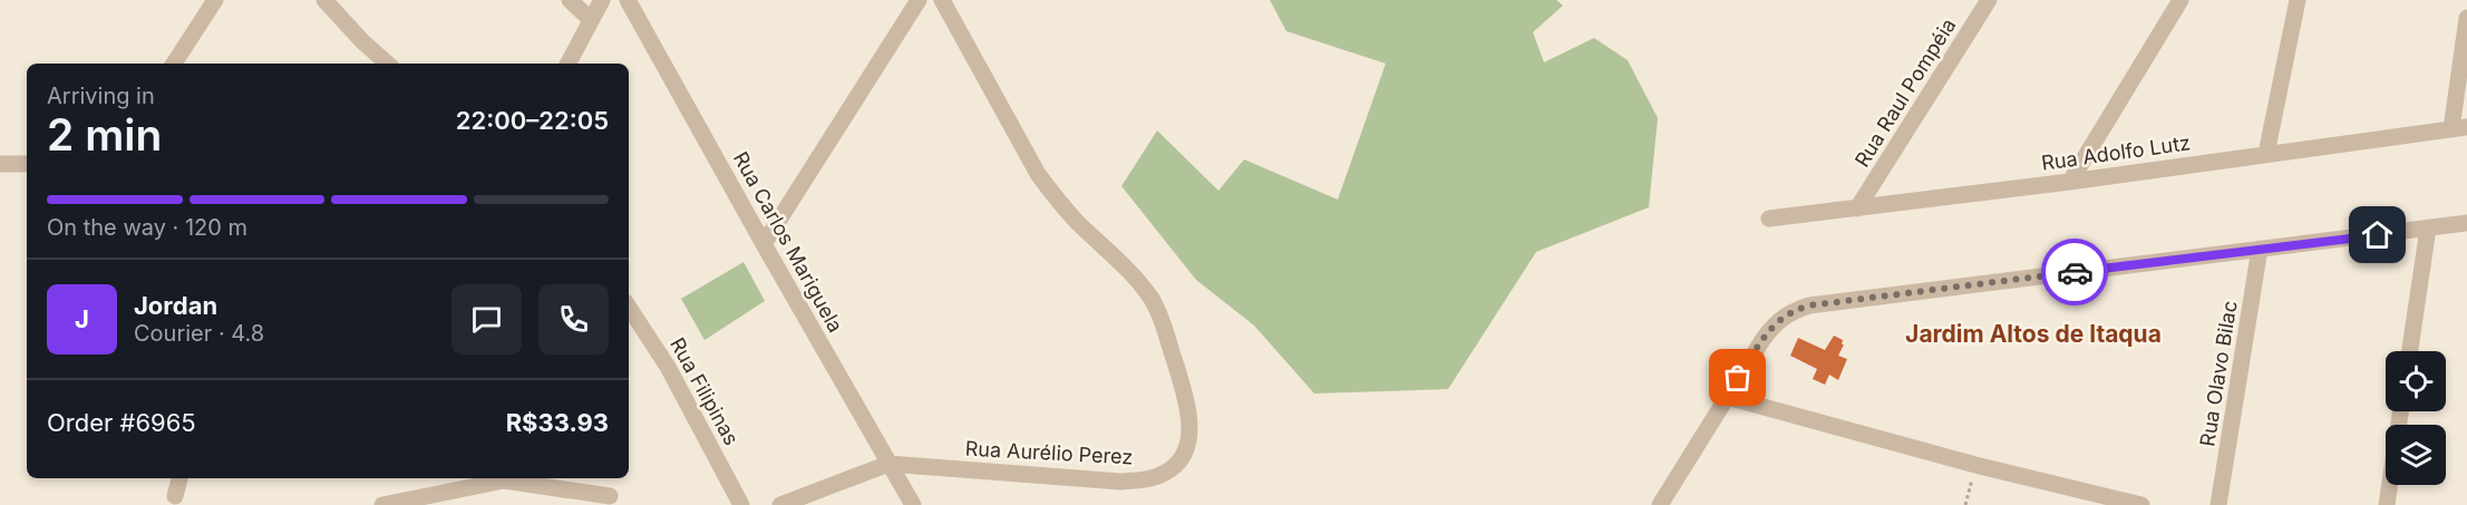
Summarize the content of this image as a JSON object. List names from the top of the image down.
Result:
{
  "streets": {
    "street": [
      "Rua Raul Pompéia",
      "Rua Adolfo Lutz",
      "Rua Carlos Mariguela",
      "Rua Olavo Bilac",
      "Rua Filipinas",
      "Rua Aurélio Perez"
    ]
  },
  "crossings": [
    ["Rua Raul Pompéia", "Rua Adolfo Lutz"],
    ["Rua Carlos Mariguela", "Rua Aurélio Perez"]
  ],
  "districts": ["Jardim Altos de Itaqua"],
  "page": {
    "heading": ["2 min", "Arriving in", "22:00–22:05"],
    "panel": [
      "Jordan",
      "Courier · 4.8",
      "Order #6965",
      "R$33.93"
    ],
    "bar": "On the way · 120 m",
    "round": "J"
  }
}
